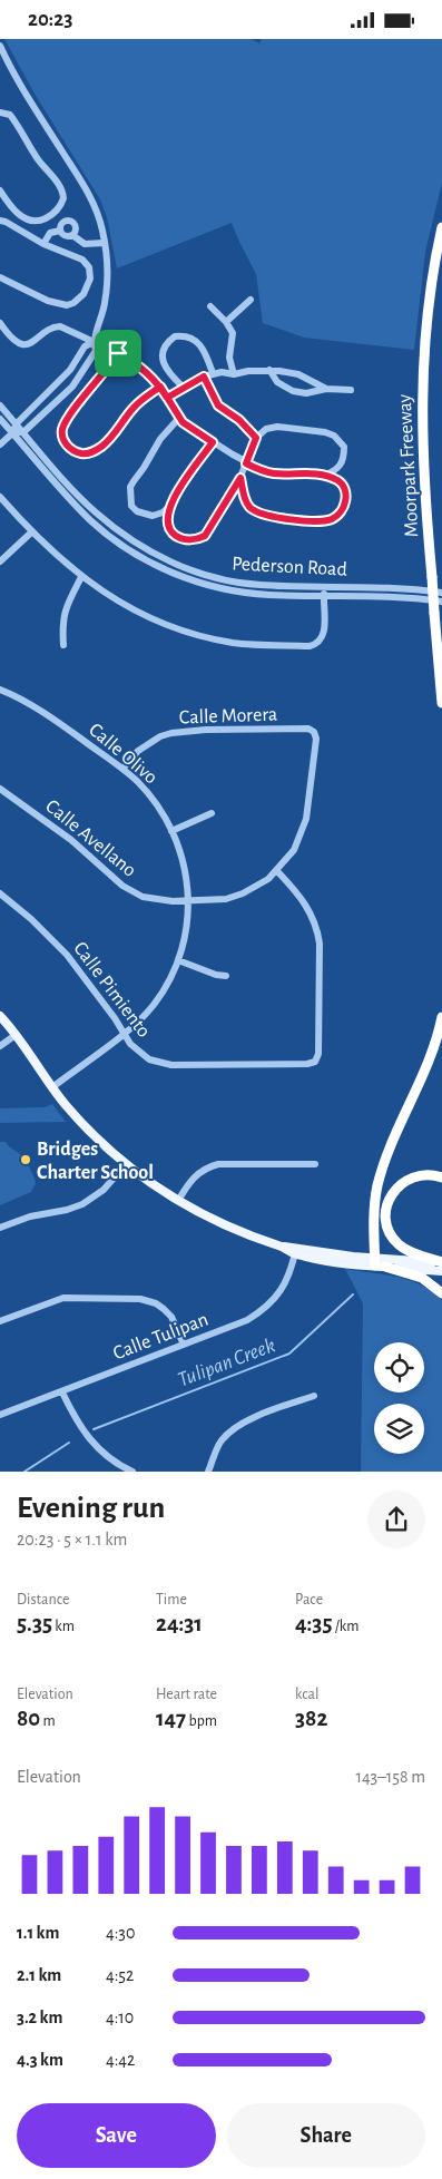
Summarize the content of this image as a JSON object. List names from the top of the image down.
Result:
{
  "streets": {
    "highway": ["Moorpark Freeway"],
    "street": [
      "Pederson Road",
      "Calle Morera",
      "Calle Olivo",
      "Calle Avellano",
      "Calle Pimiento",
      "Calle Tulipan"
    ]
  },
  "crossings": [
    ["Calle Morera", "Calle Olivo"],
    ["Calle Morera", "Calle Avellano"],
    ["Calle Olivo", "Calle Avellano"],
    ["Calle Olivo", "Calle Pimiento"],
    ["Calle Avellano", "Calle Pimiento"]
  ],
  "water": ["Tulipan Creek"],
  "places": ["Bridges Charter School"],
  "page": {
    "status": "20:23",
    "heading": ["Evening run", "20:23 · 5 × 1.1 km"],
    "stats": [
      ["Distance", "5.35 km"],
      ["Time", "24:31"],
      ["Pace", "4:35 /km"],
      ["Elevation", "80 m"],
      ["Heart rate", "147 bpm"],
      ["kcal", "382"]
    ],
    "chart": ["Elevation", "143–158 m"],
    "list": [
      {
        "name": "1.1 km",
        "note": "4:30"
      },
      {
        "name": "2.1 km",
        "note": "4:52"
      },
      {
        "name": "3.2 km",
        "note": "4:10"
      },
      {
        "name": "4.3 km",
        "note": "4:42"
      }
    ],
    "buttons": ["Save", "Share"]
  }
}
